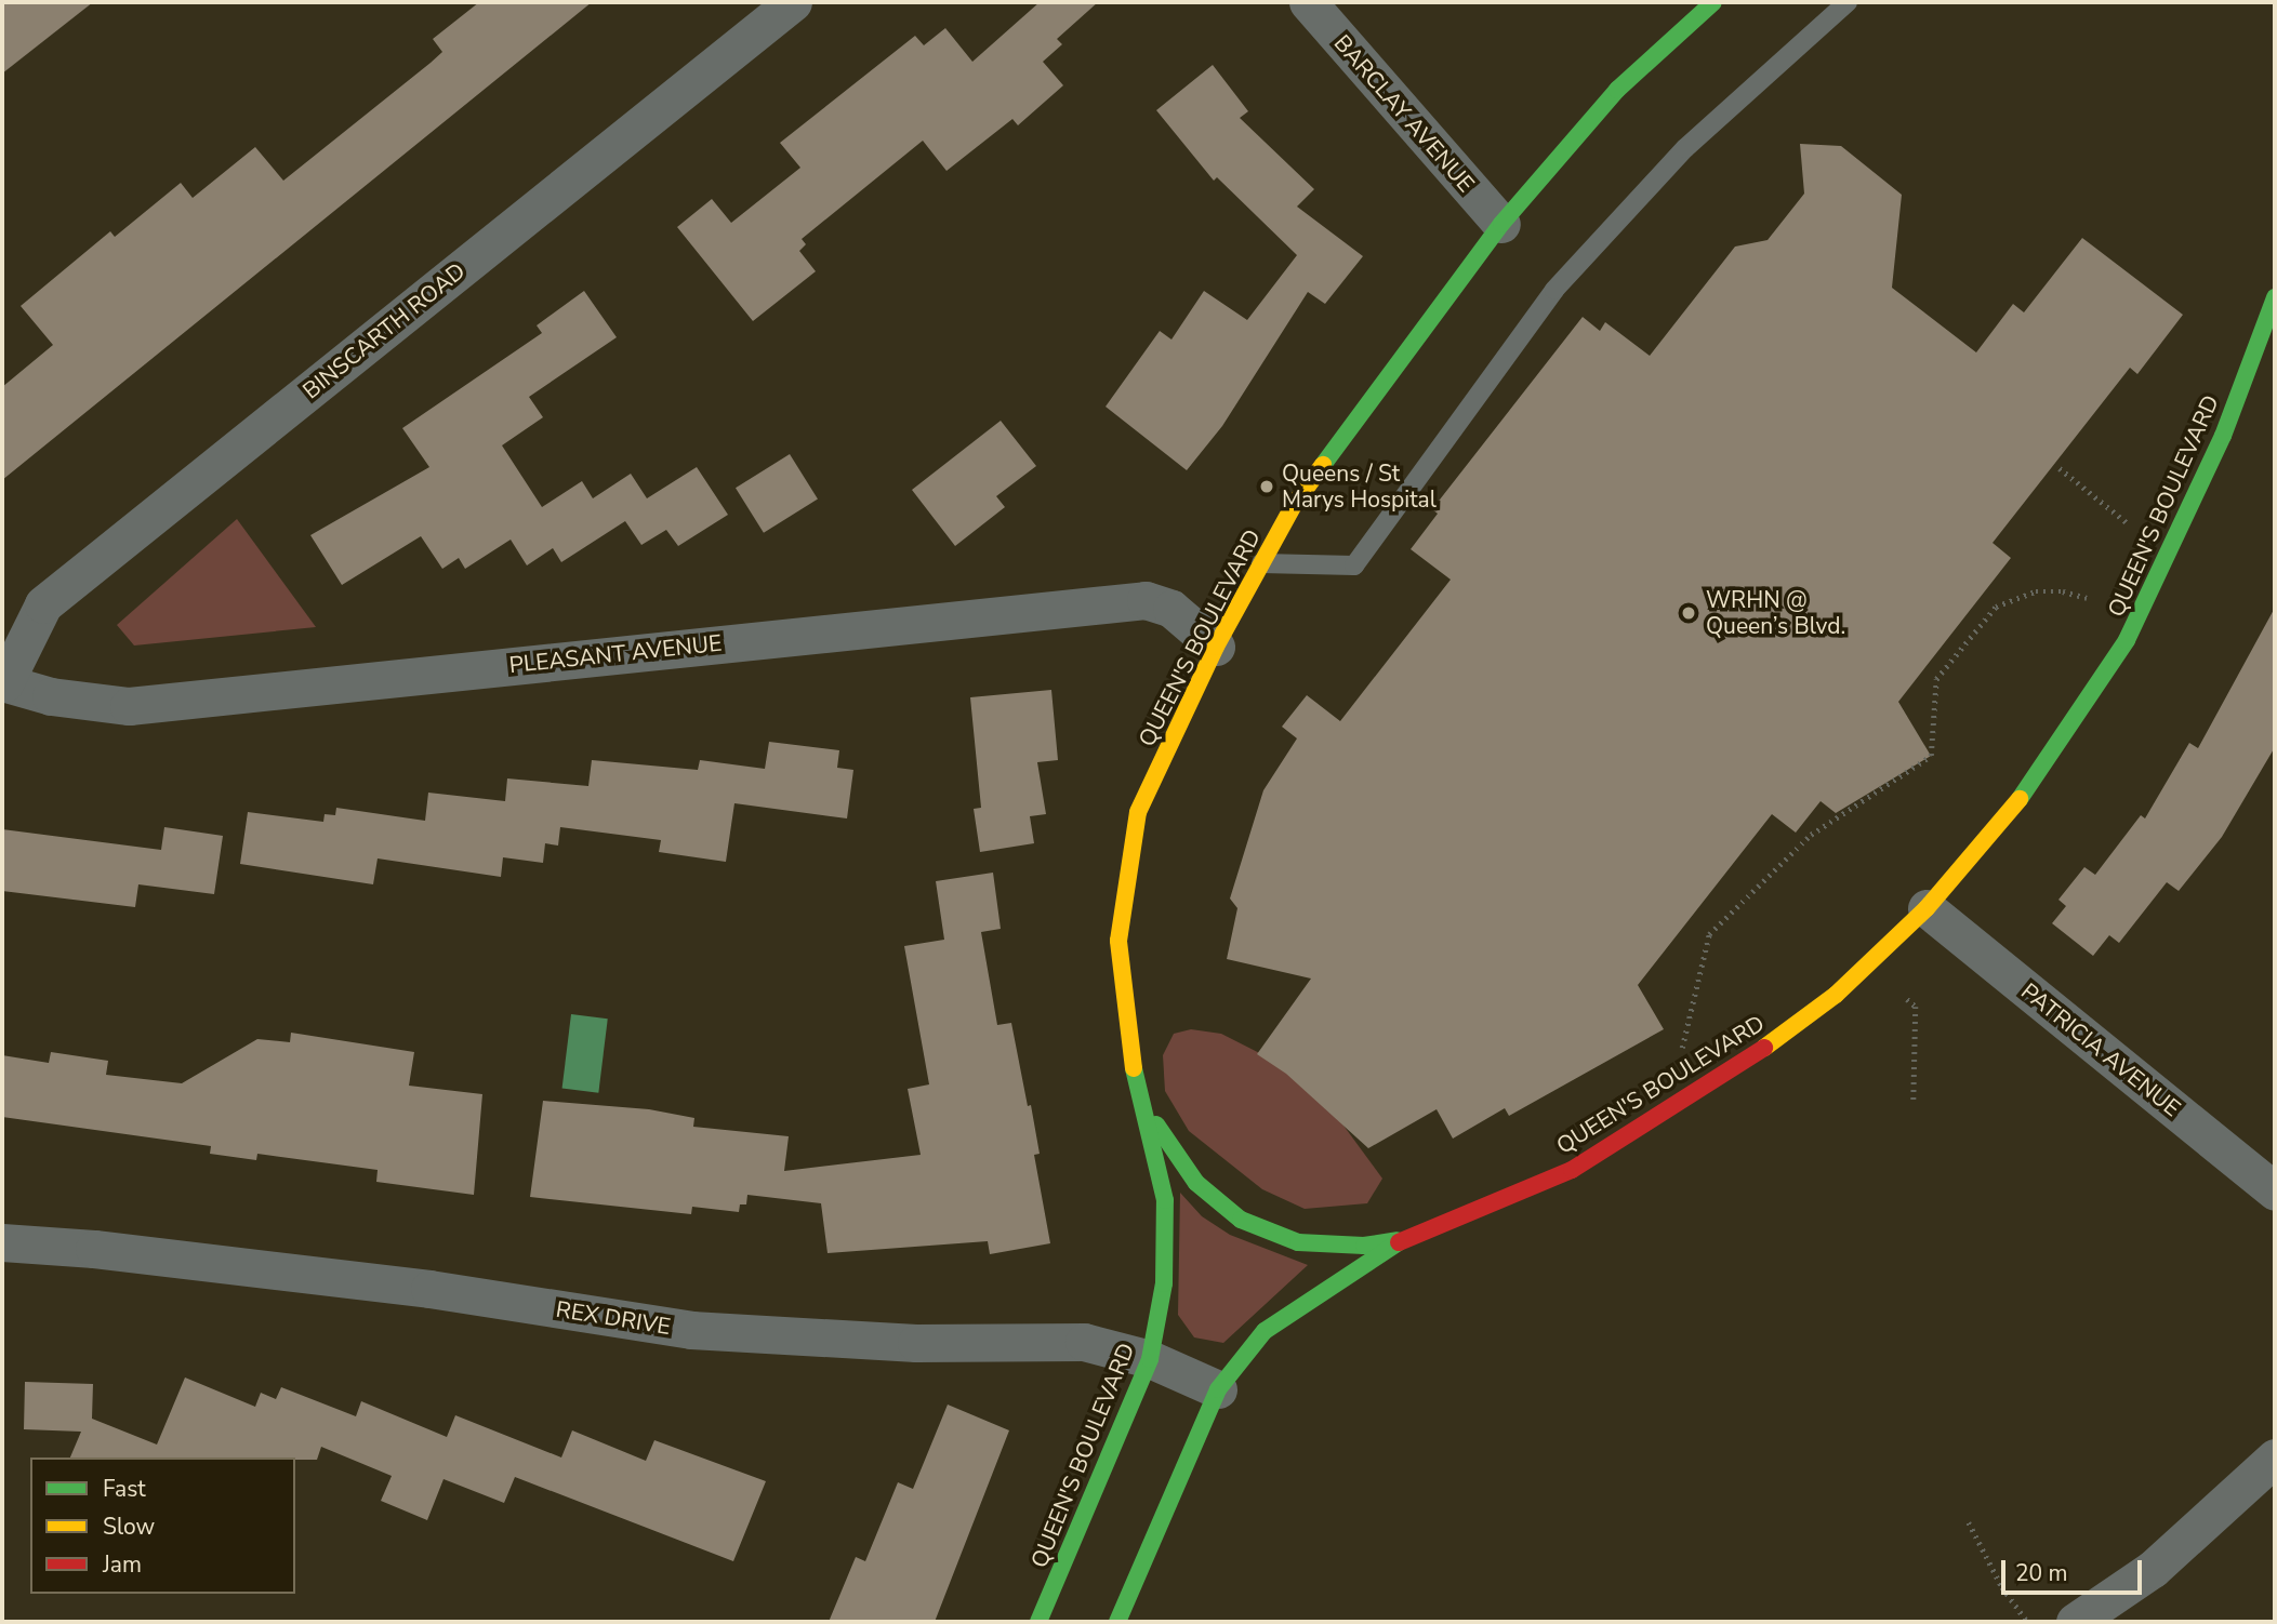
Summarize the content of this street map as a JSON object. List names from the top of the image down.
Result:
{
  "streets": {
    "street": [
      "BARCLAY AVENUE",
      "BINSCARTH ROAD",
      "QUEEN'S BOULEVARD",
      "PLEASANT AVENUE",
      "PATRICIA AVENUE",
      "REX DRIVE"
    ]
  },
  "crossings": [
    ["BARCLAY AVENUE", "QUEEN'S BOULEVARD"],
    ["BINSCARTH ROAD", "PLEASANT AVENUE"],
    ["QUEEN'S BOULEVARD", "PLEASANT AVENUE"],
    ["QUEEN'S BOULEVARD", "PATRICIA AVENUE"],
    ["QUEEN'S BOULEVARD", "REX DRIVE"]
  ],
  "places": ["Queens / St Marys Hospital", "WRHN @ Queen’s Blvd."],
  "legend": ["Fast", "Slow", "Jam"],
  "scale_bar": "20 m"
}
